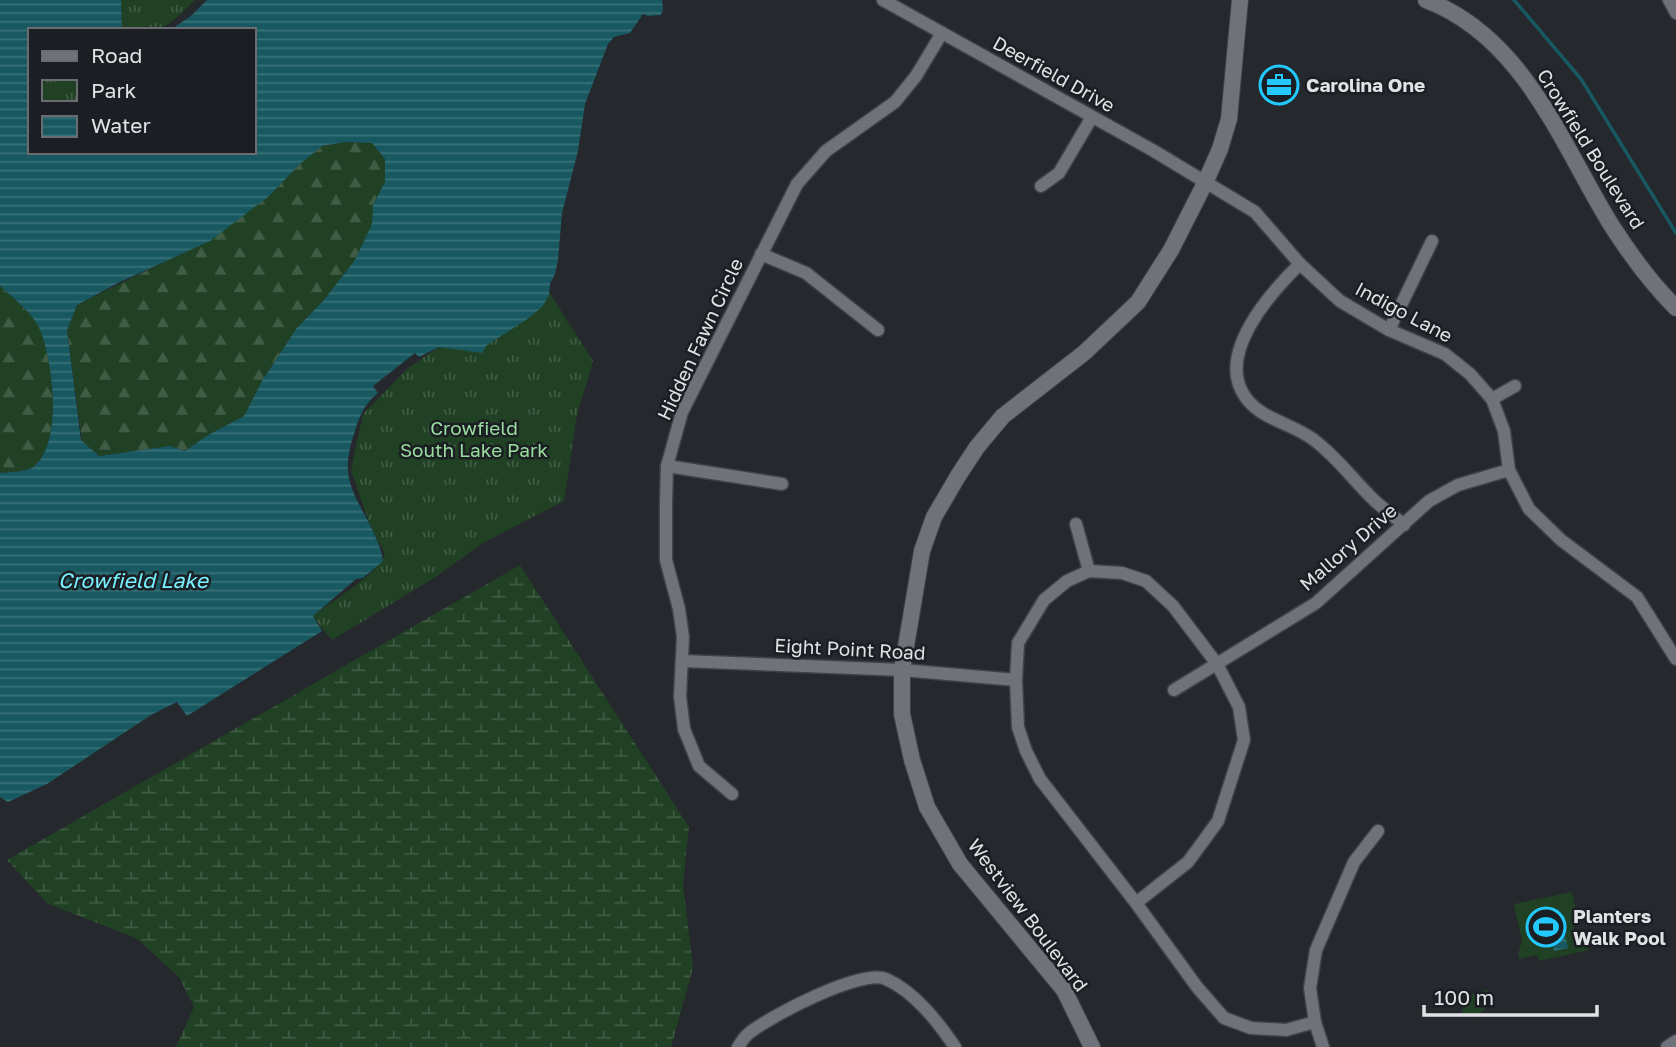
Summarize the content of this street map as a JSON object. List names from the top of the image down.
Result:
{
  "streets": {
    "street": [
      "Deerfield Drive",
      "Crowfield Boulevard",
      "Indigo Lane",
      "Hidden Fawn Circle",
      "Mallory Drive",
      "Eight Point Road",
      "Westview Boulevard"
    ]
  },
  "crossings": [
    ["Deerfield Drive", "Indigo Lane"],
    ["Deerfield Drive", "Hidden Fawn Circle"],
    ["Deerfield Drive", "Westview Boulevard"],
    ["Indigo Lane", "Mallory Drive"],
    ["Indigo Lane", "Westview Boulevard"],
    ["Hidden Fawn Circle", "Eight Point Road"],
    ["Eight Point Road", "Westview Boulevard"]
  ],
  "water": ["Crowfield Lake"],
  "parks": ["Crowfield South Lake Park"],
  "places": {
    "office": ["Carolina One"],
    "sports": ["Planters Walk Pool"]
  },
  "legend": ["Road", "Park", "Water"],
  "scale_bar": "100 m"
}
